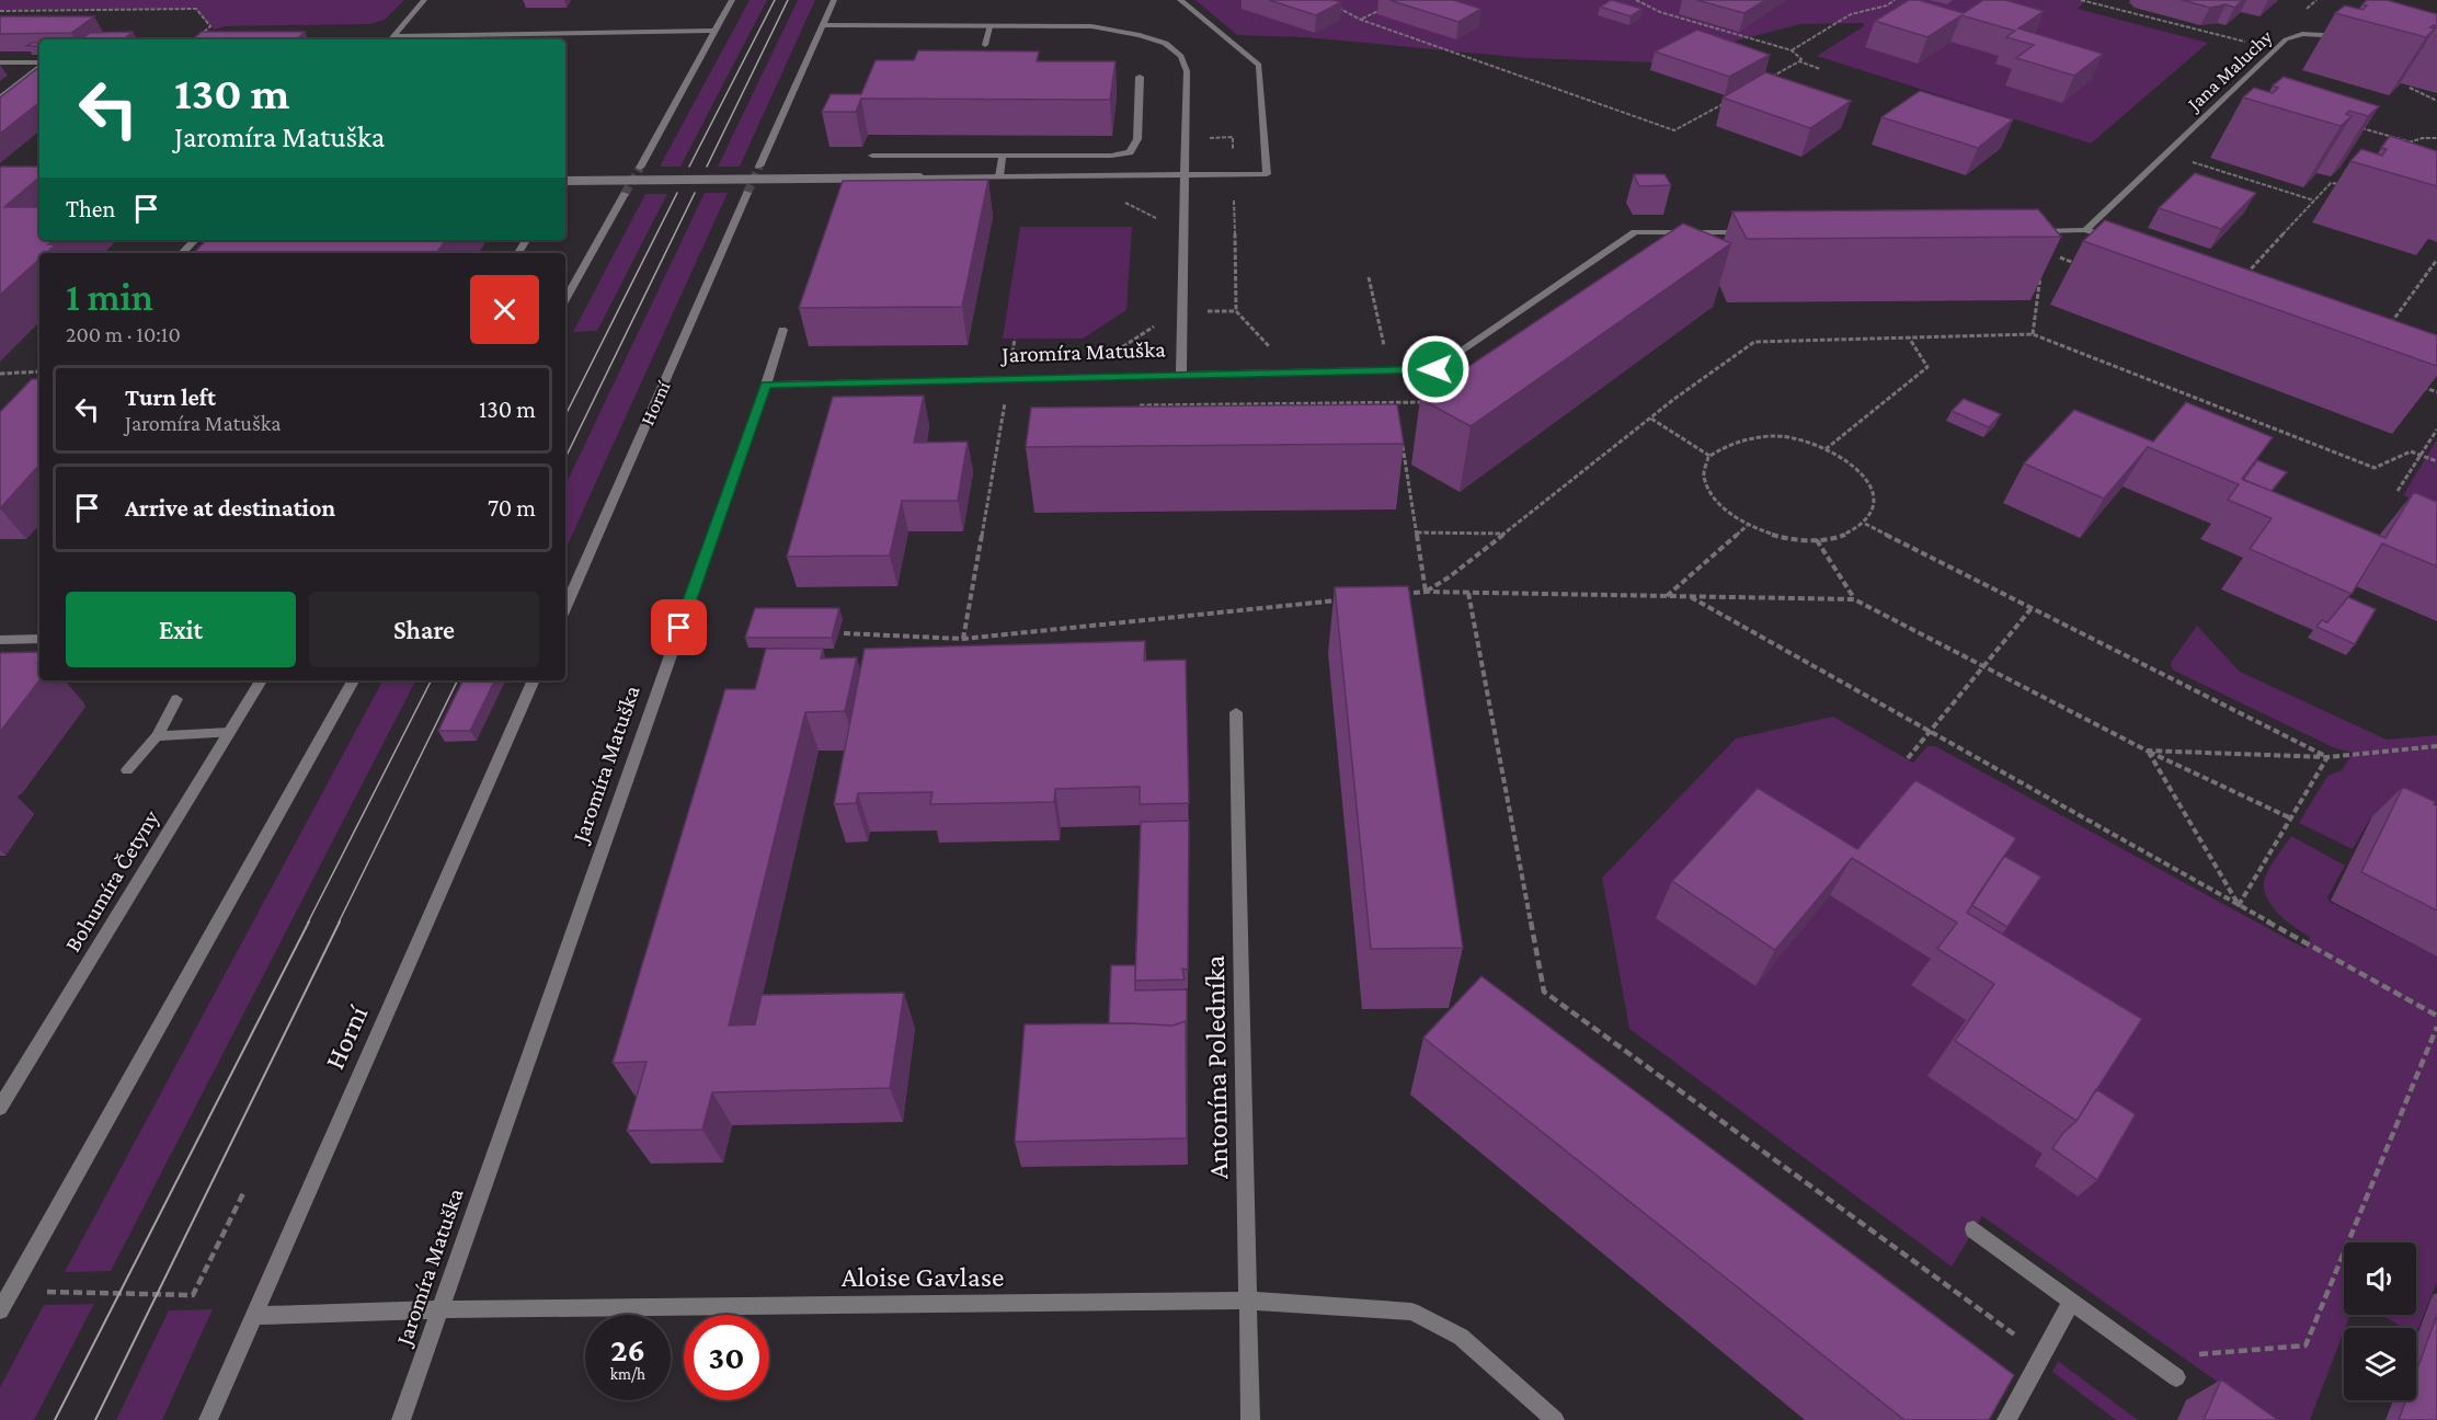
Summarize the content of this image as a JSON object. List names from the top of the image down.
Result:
{
  "streets": {
    "street": [
      "Jana Maluchy",
      "Jaromíra Matuška",
      "Horní",
      "Bohumíra Četyny",
      "Antonína Poledníka",
      "Aloise Gavlase"
    ]
  },
  "crossings": [
    ["Jaromíra Matuška", "Aloise Gavlase"],
    ["Horní", "Aloise Gavlase"],
    ["Antonína Poledníka", "Aloise Gavlase"]
  ],
  "page": {
    "turn": ["130 m", "Jaromíra Matuška"],
    "then": "Then",
    "heading": ["1 min", "200 m · 10:10"],
    "list": [
      {
        "name": "Turn left",
        "note": "Jaromíra Matuška",
        "value": "130 m"
      },
      {
        "name": "Arrive at destination",
        "value": "70 m"
      }
    ],
    "buttons": ["Exit", "Share"],
    "speed": "26 km/h",
    "limit": "30"
  }
}
